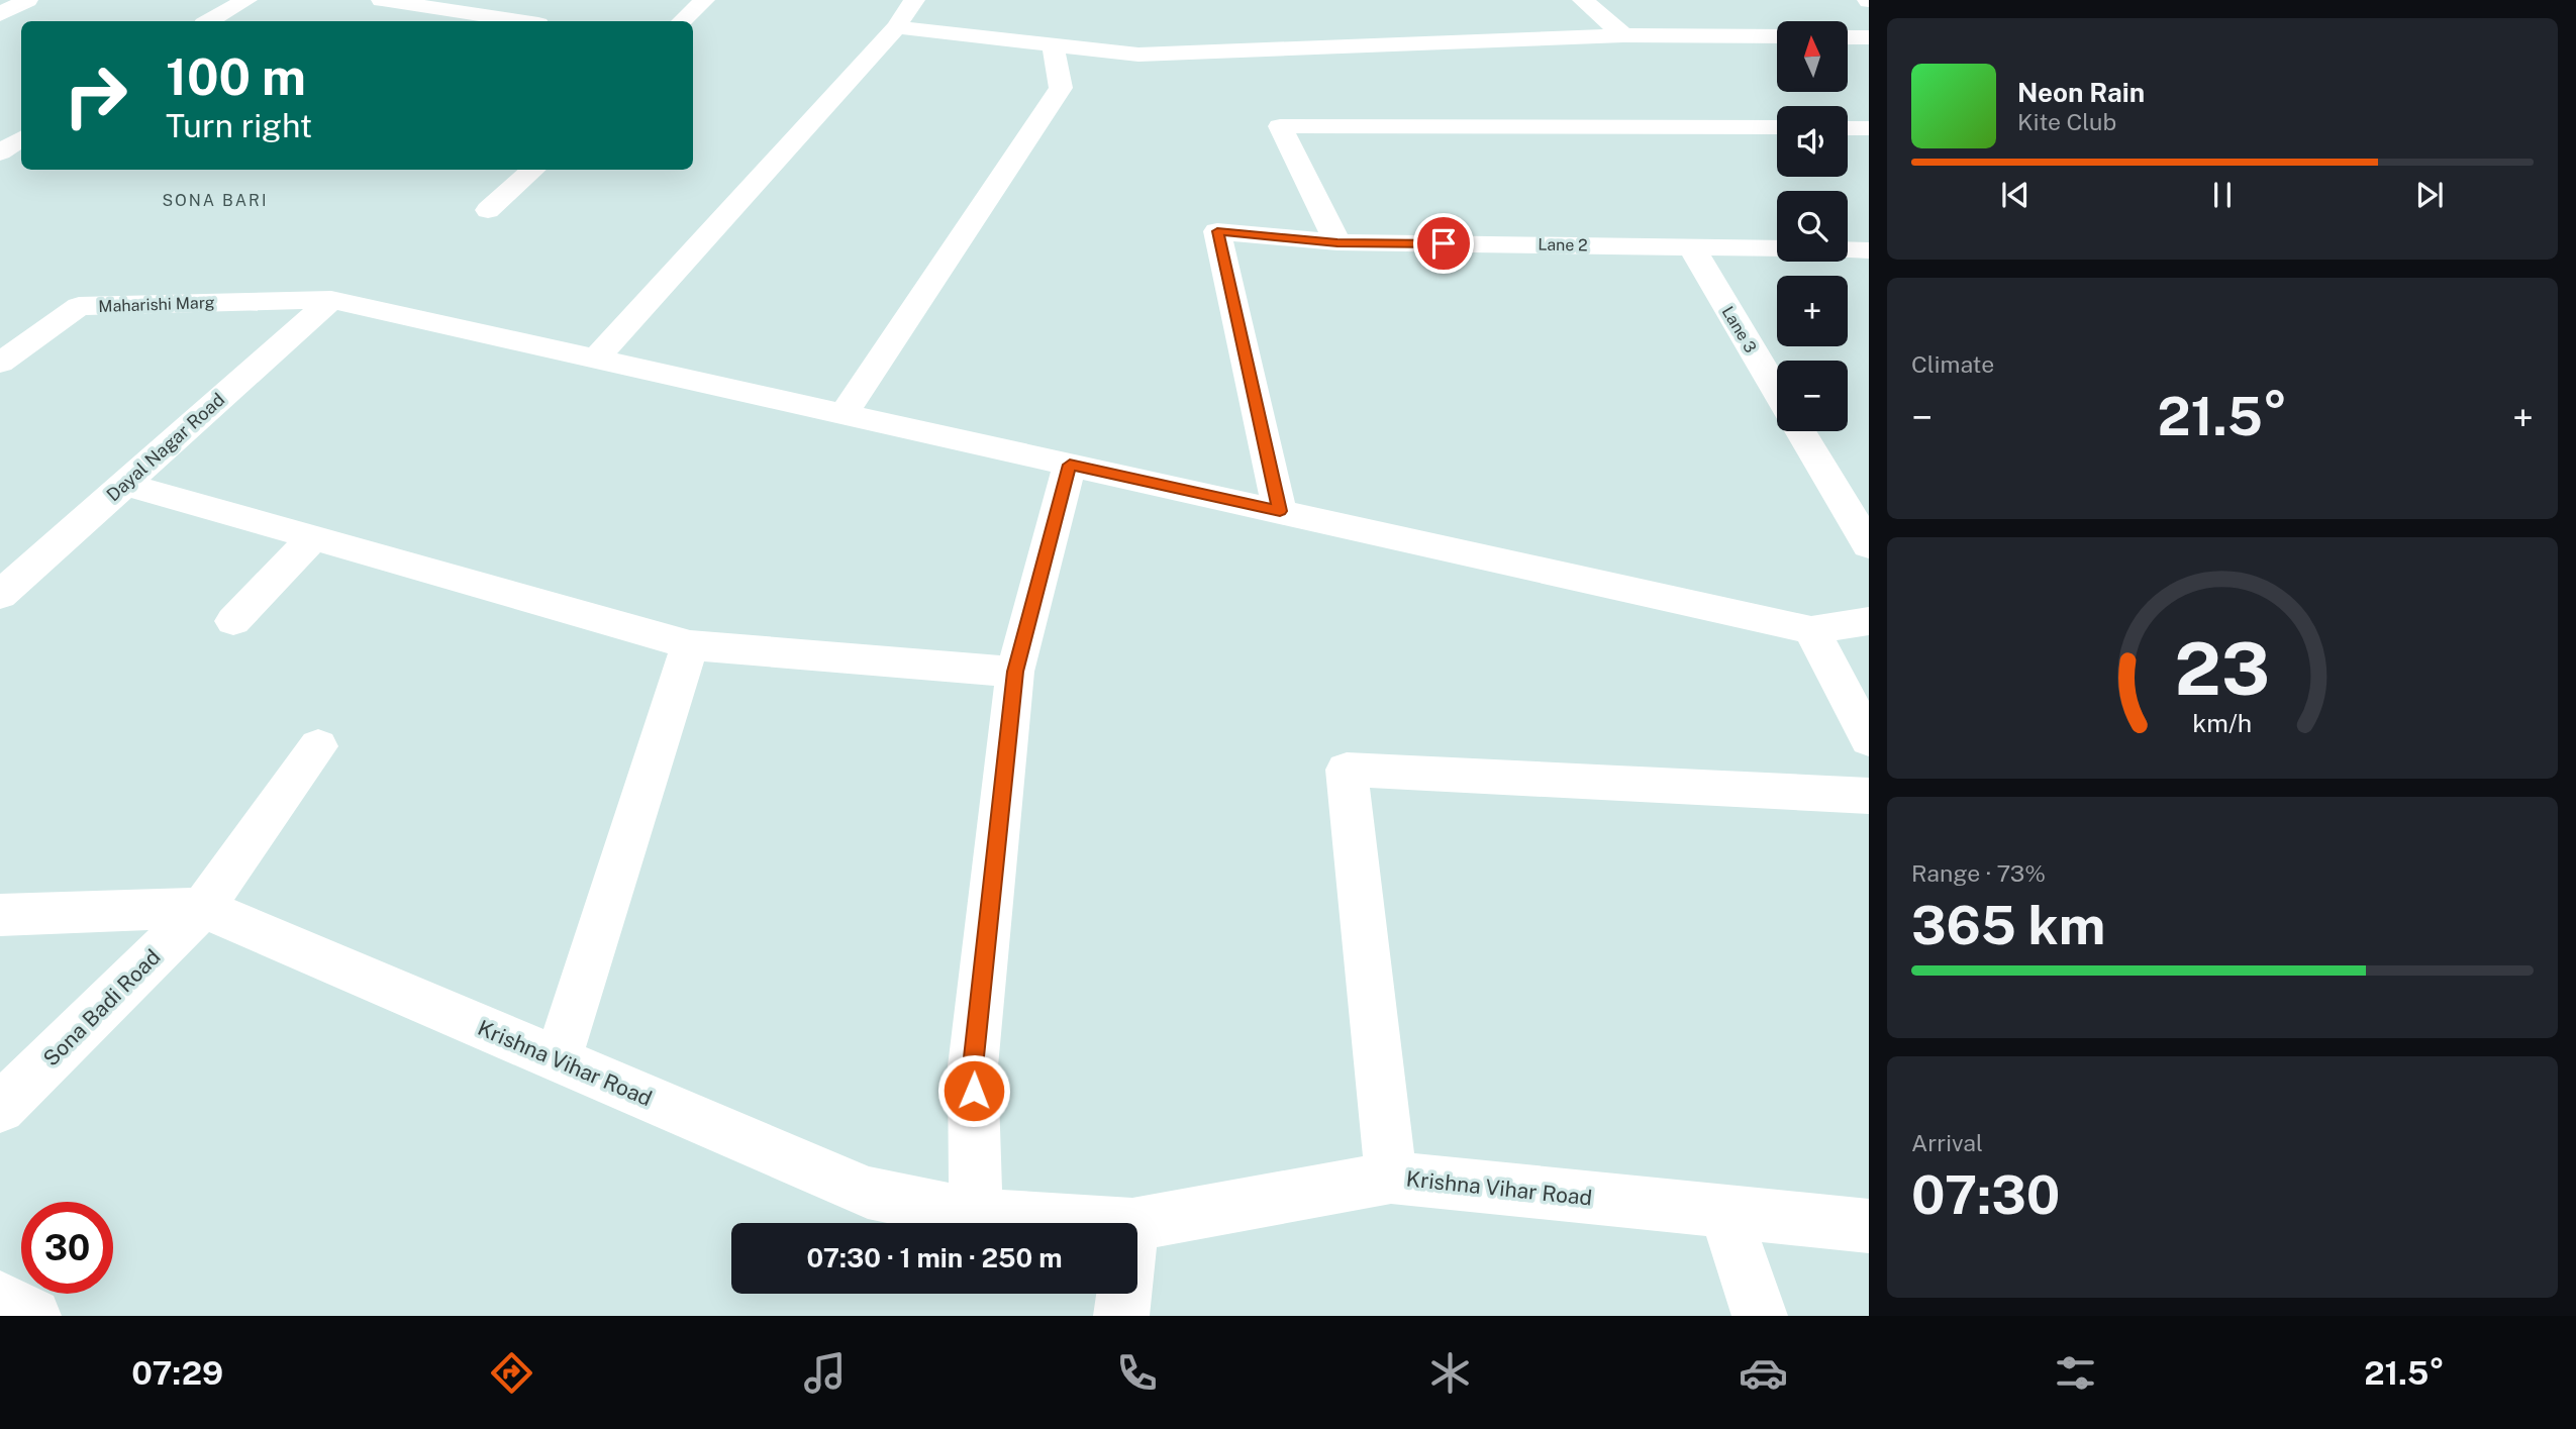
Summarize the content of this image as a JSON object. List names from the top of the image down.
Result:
{
  "streets": {
    "street": [
      "Lane 2",
      "Maharishi Marg",
      "Lane 3",
      "Dayal Nagar Road",
      "Sona Badi Road",
      "Krishna Vihar Road"
    ]
  },
  "crossings": [
    ["Lane 2", "Maharishi Marg"],
    ["Lane 2", "Lane 3"],
    ["Maharishi Marg", "Dayal Nagar Road"],
    ["Sona Badi Road", "Krishna Vihar Road"]
  ],
  "districts": ["SONA BARI"],
  "north": "top",
  "page": {
    "map_buttons": ["+", "−"],
    "turn": ["100 m", "Turn right"],
    "song": ["Neon Rain", "Kite Club"],
    "tile": [
      "Climate",
      ["Range · 73%", "365 km"],
      ["Arrival", "07:30"]
    ],
    "heat": ["−", "21.5°", "+"],
    "limit": "30",
    "trip": "07:30 · 1 min · 250 m",
    "tabs": ["07:29", "21.5°"],
    "gauge": ["23", "km/h"]
  }
}
